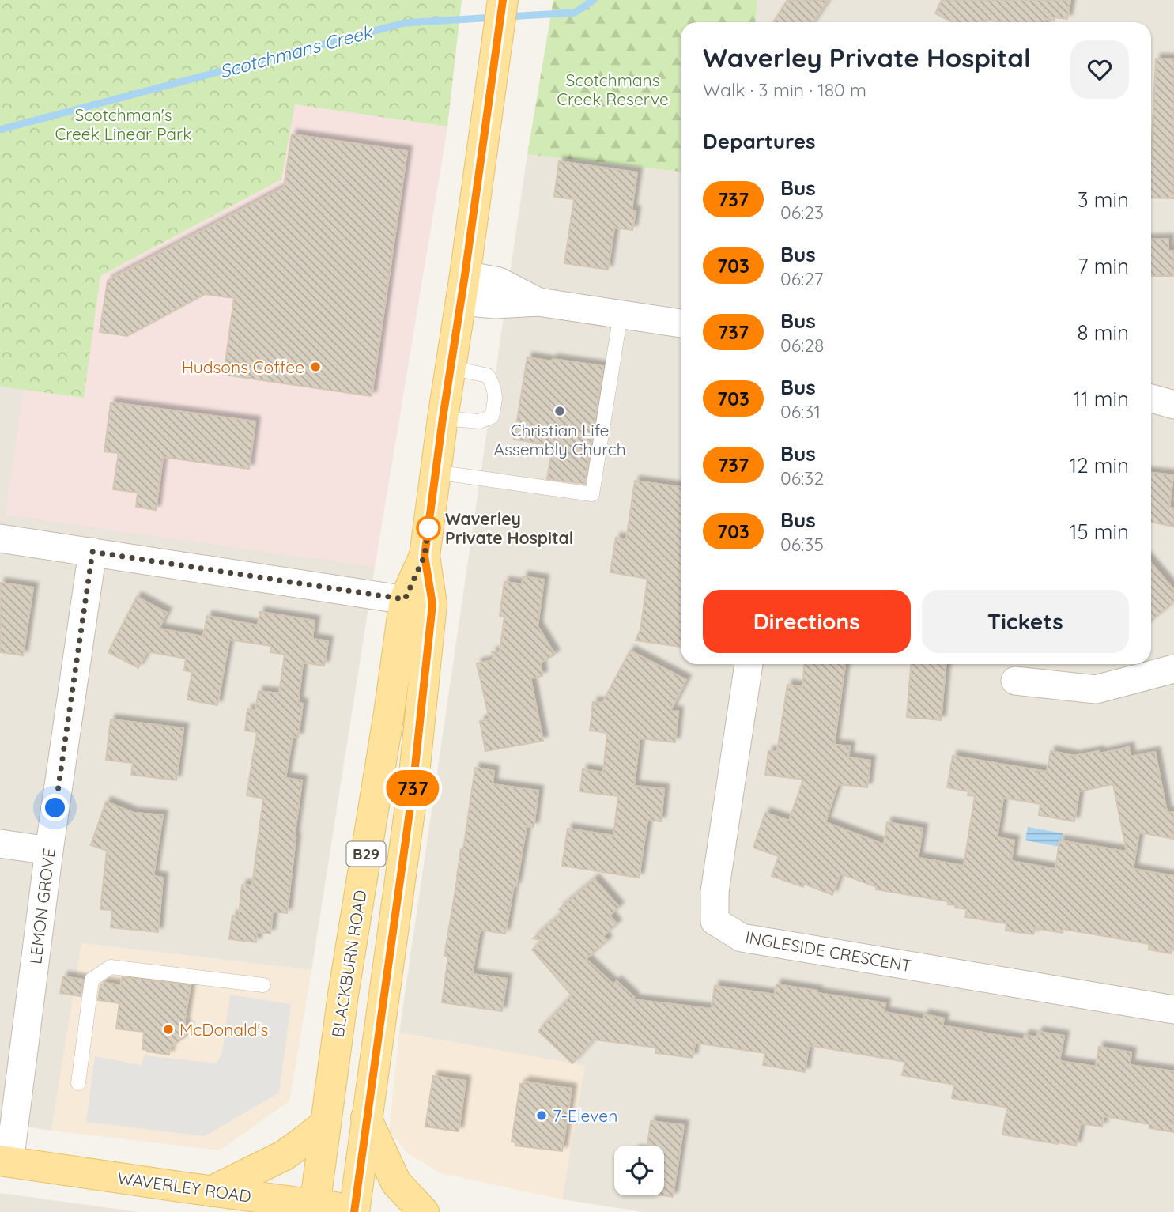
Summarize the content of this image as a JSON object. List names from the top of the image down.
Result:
{
  "streets": {
    "main road": ["B29", "BLACKBURN ROAD", "WAVERLEY ROAD"],
    "street": ["LEMON GROVE", "INGLESIDE CRESCENT"]
  },
  "crossings": [
    ["LEMON GROVE", "WAVERLEY ROAD"],
    ["BLACKBURN ROAD", "WAVERLEY ROAD"]
  ],
  "water": ["Scotchmans Creek"],
  "parks": ["Scotchmans Creek Reserve", "Scotchman's Creek Linear Park"],
  "places": [
    "Hudsons Coffee",
    "Christian Life Assembly Church",
    "Waverley Private Hospital",
    "McDonald's",
    "7-Eleven"
  ],
  "lines": ["bus line 737"],
  "page": {
    "on_map": "737",
    "heading": [
      ["Waverley Private Hospital", "Walk · 3 min · 180 m"],
      "Departures"
    ],
    "list": [
      {
        "mark": "737",
        "name": "Bus",
        "note": "06:23",
        "value": "3 min"
      },
      {
        "mark": "703",
        "name": "Bus",
        "note": "06:27",
        "value": "7 min"
      },
      {
        "mark": "737",
        "name": "Bus",
        "note": "06:28",
        "value": "8 min"
      },
      {
        "mark": "703",
        "name": "Bus",
        "note": "06:31",
        "value": "11 min"
      },
      {
        "mark": "737",
        "name": "Bus",
        "note": "06:32",
        "value": "12 min"
      },
      {
        "mark": "703",
        "name": "Bus",
        "note": "06:35",
        "value": "15 min"
      }
    ],
    "buttons": ["Directions", "Tickets"]
  }
}
